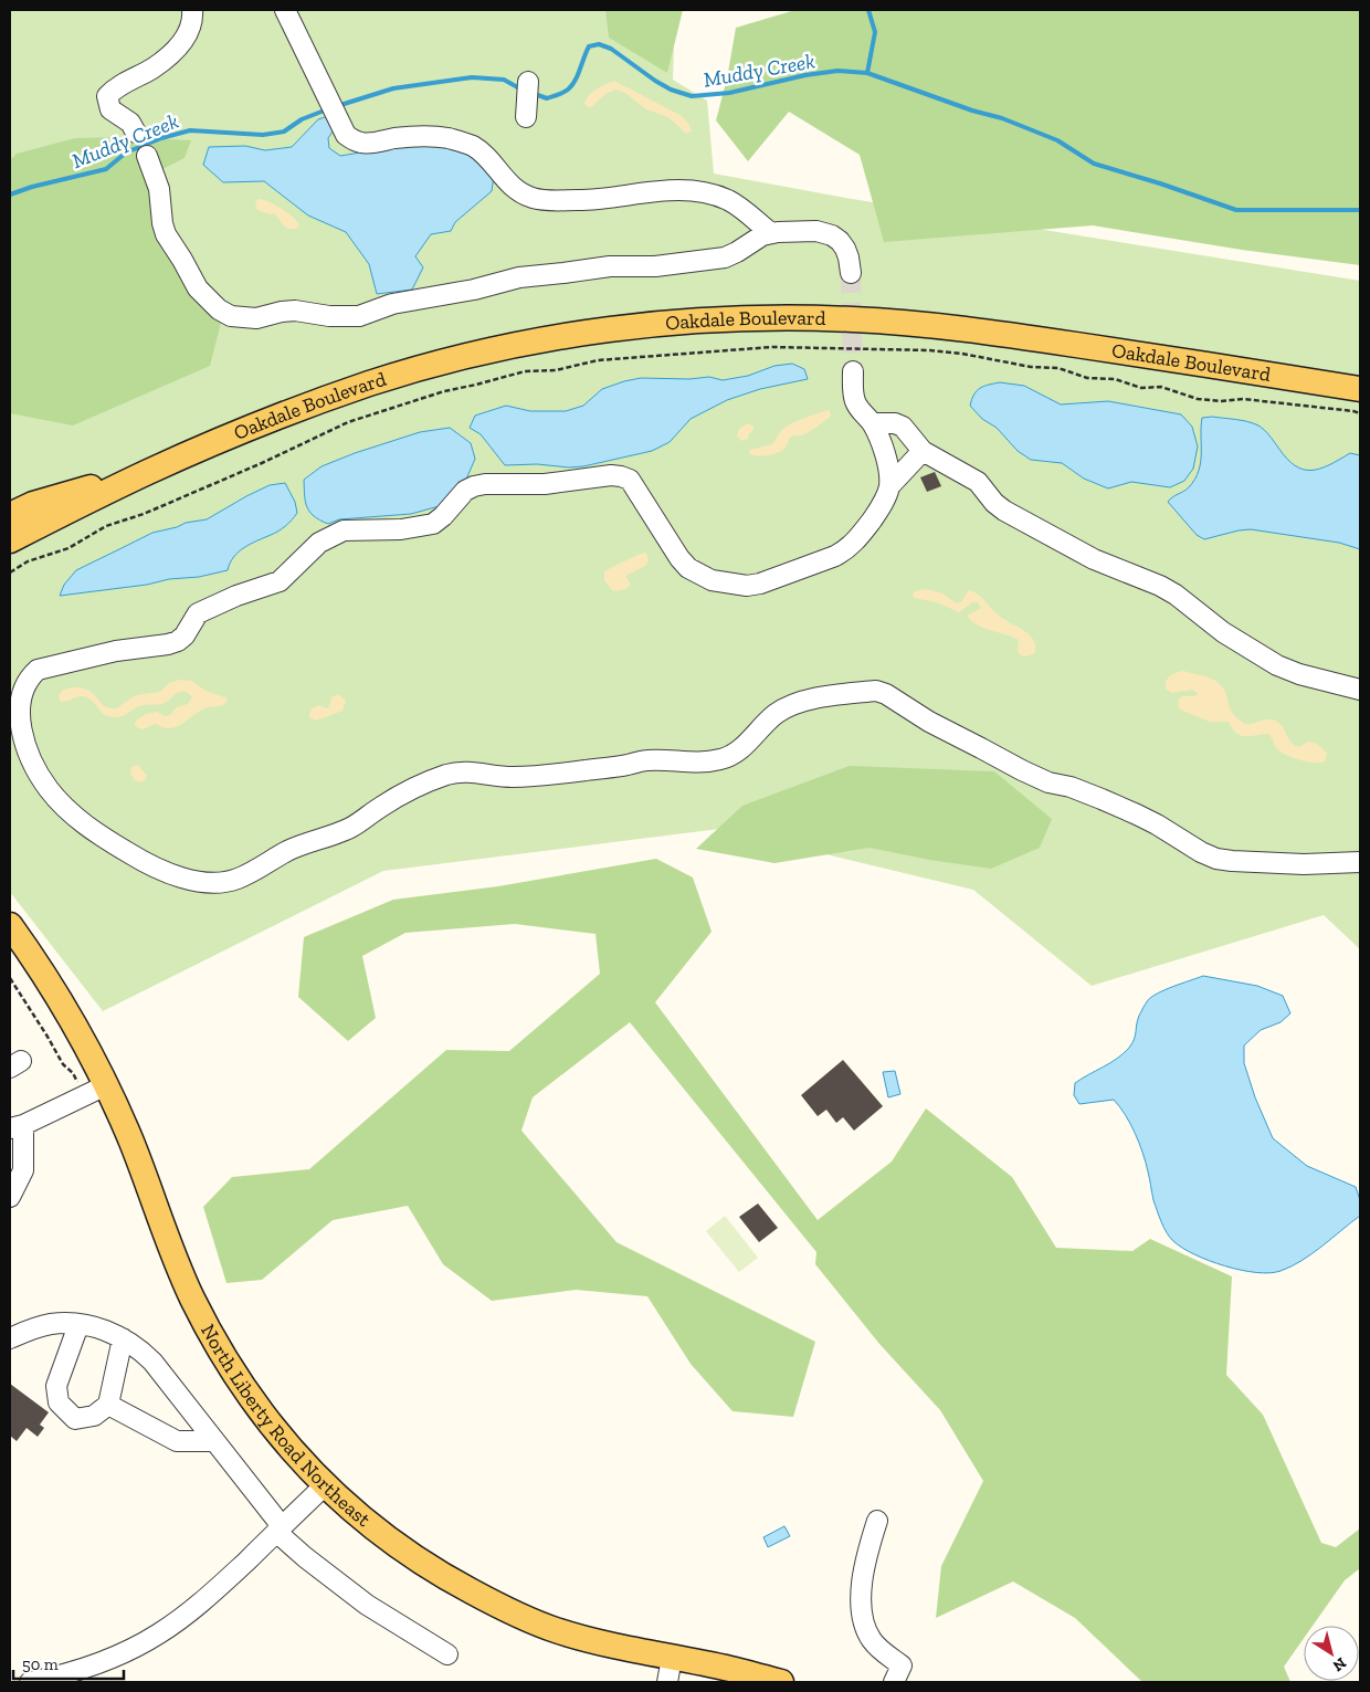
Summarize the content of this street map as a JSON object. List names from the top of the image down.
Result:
{
  "streets": {
    "main road": ["Oakdale Boulevard", "North Liberty Road Northeast"]
  },
  "water": ["Muddy Creek"],
  "scale_bar": "50 m",
  "north": "bottom right"
}
